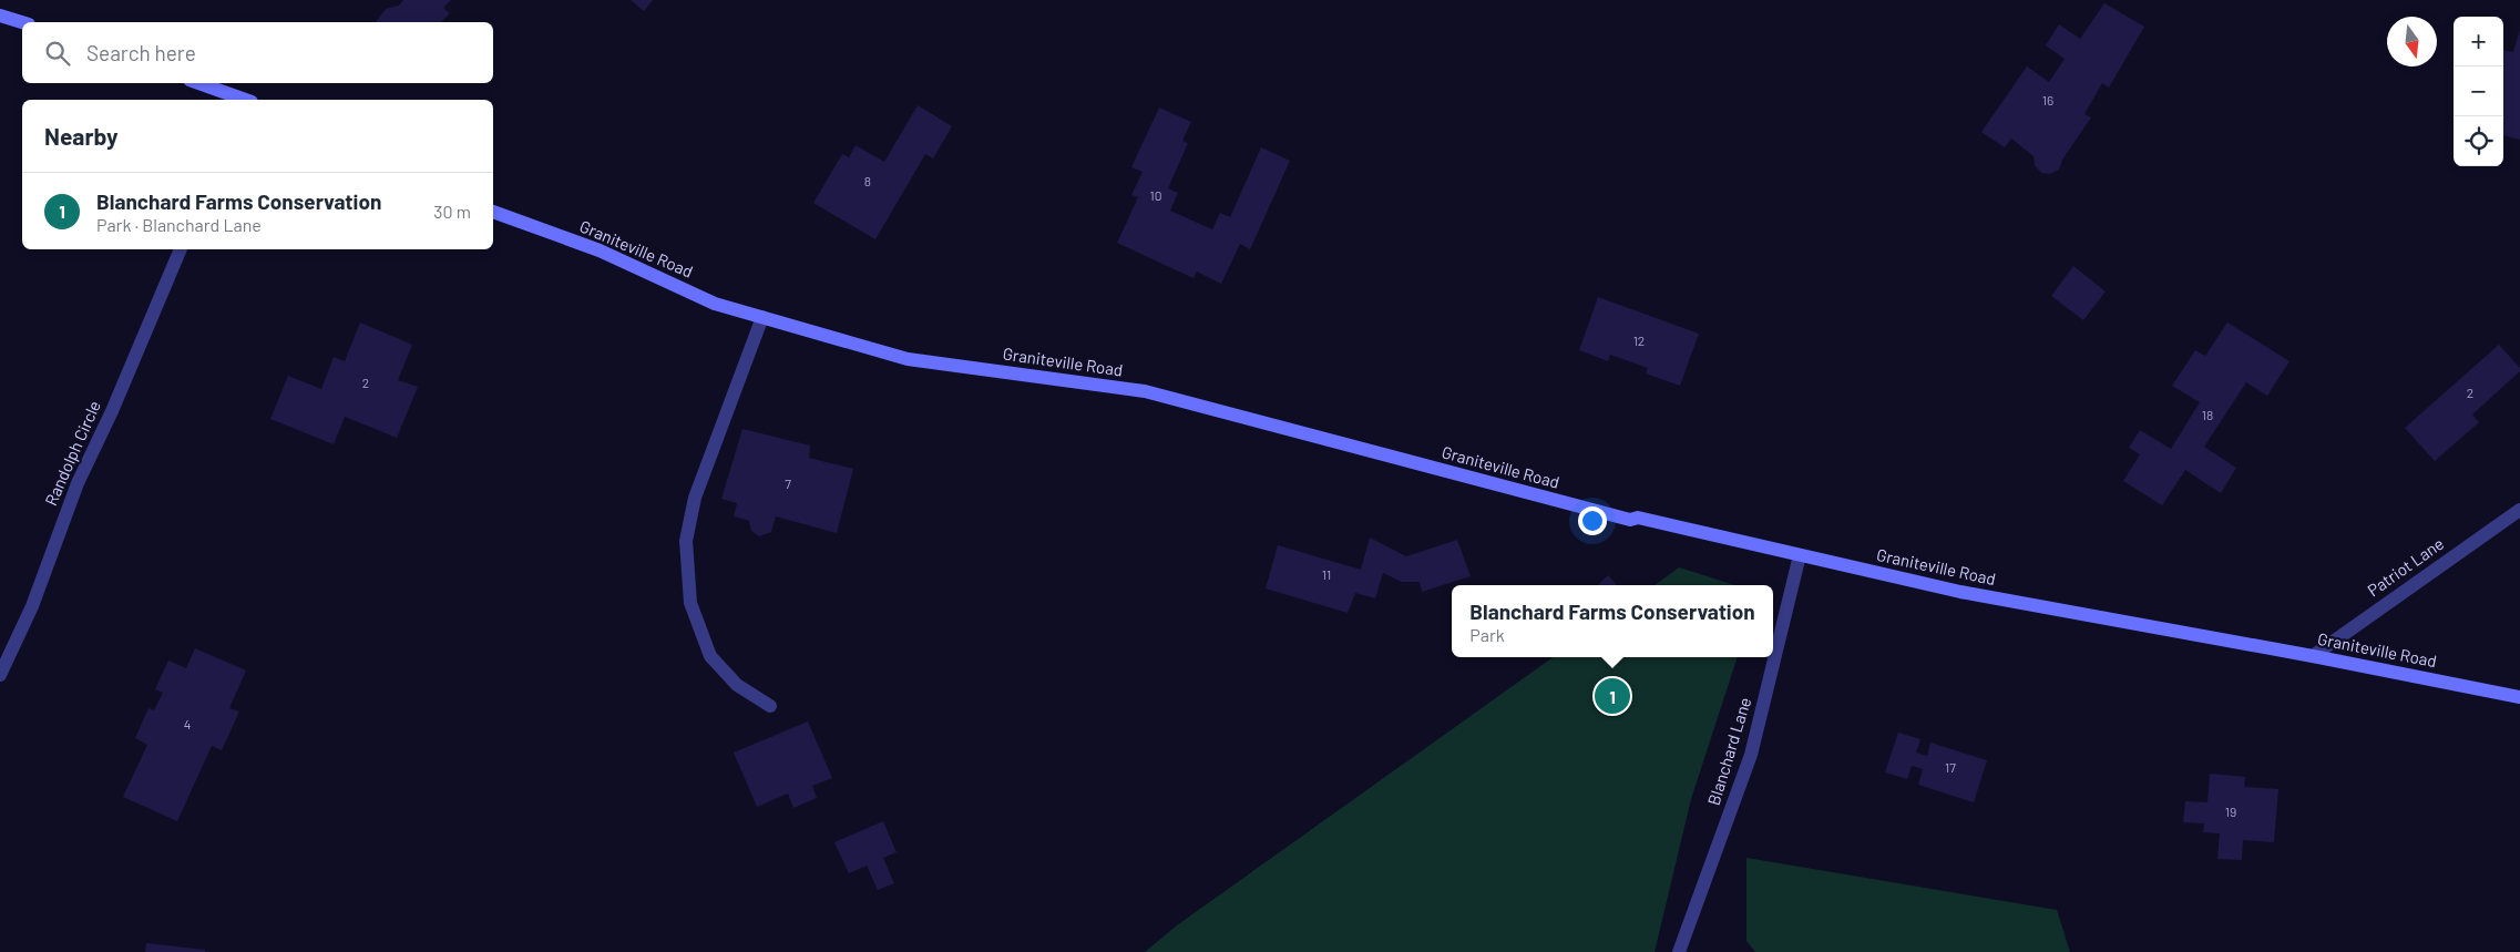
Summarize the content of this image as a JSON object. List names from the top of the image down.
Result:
{
  "streets": {
    "main road": ["Graniteville Road"],
    "street": ["Randolph Circle", "Patriot Lane", "Blanchard Lane"]
  },
  "crossings": [
    ["Graniteville Road", "Patriot Lane"],
    ["Graniteville Road", "Blanchard Lane"]
  ],
  "house_numbers": [
    "16",
    "8",
    "10",
    "12",
    "2",
    "2",
    "18",
    "7",
    "11",
    "4",
    "17",
    "19"
  ],
  "north": "bottom",
  "page": {
    "map_buttons": ["+", "−"],
    "search": "Search here",
    "heading": "Nearby",
    "list": [
      {
        "mark": "1",
        "name": "Blanchard Farms Conservation",
        "note": "Park · Blanchard Lane",
        "value": "30 m"
      }
    ],
    "popup": ["Blanchard Farms Conservation", "Park"],
    "pins": "1"
  }
}
